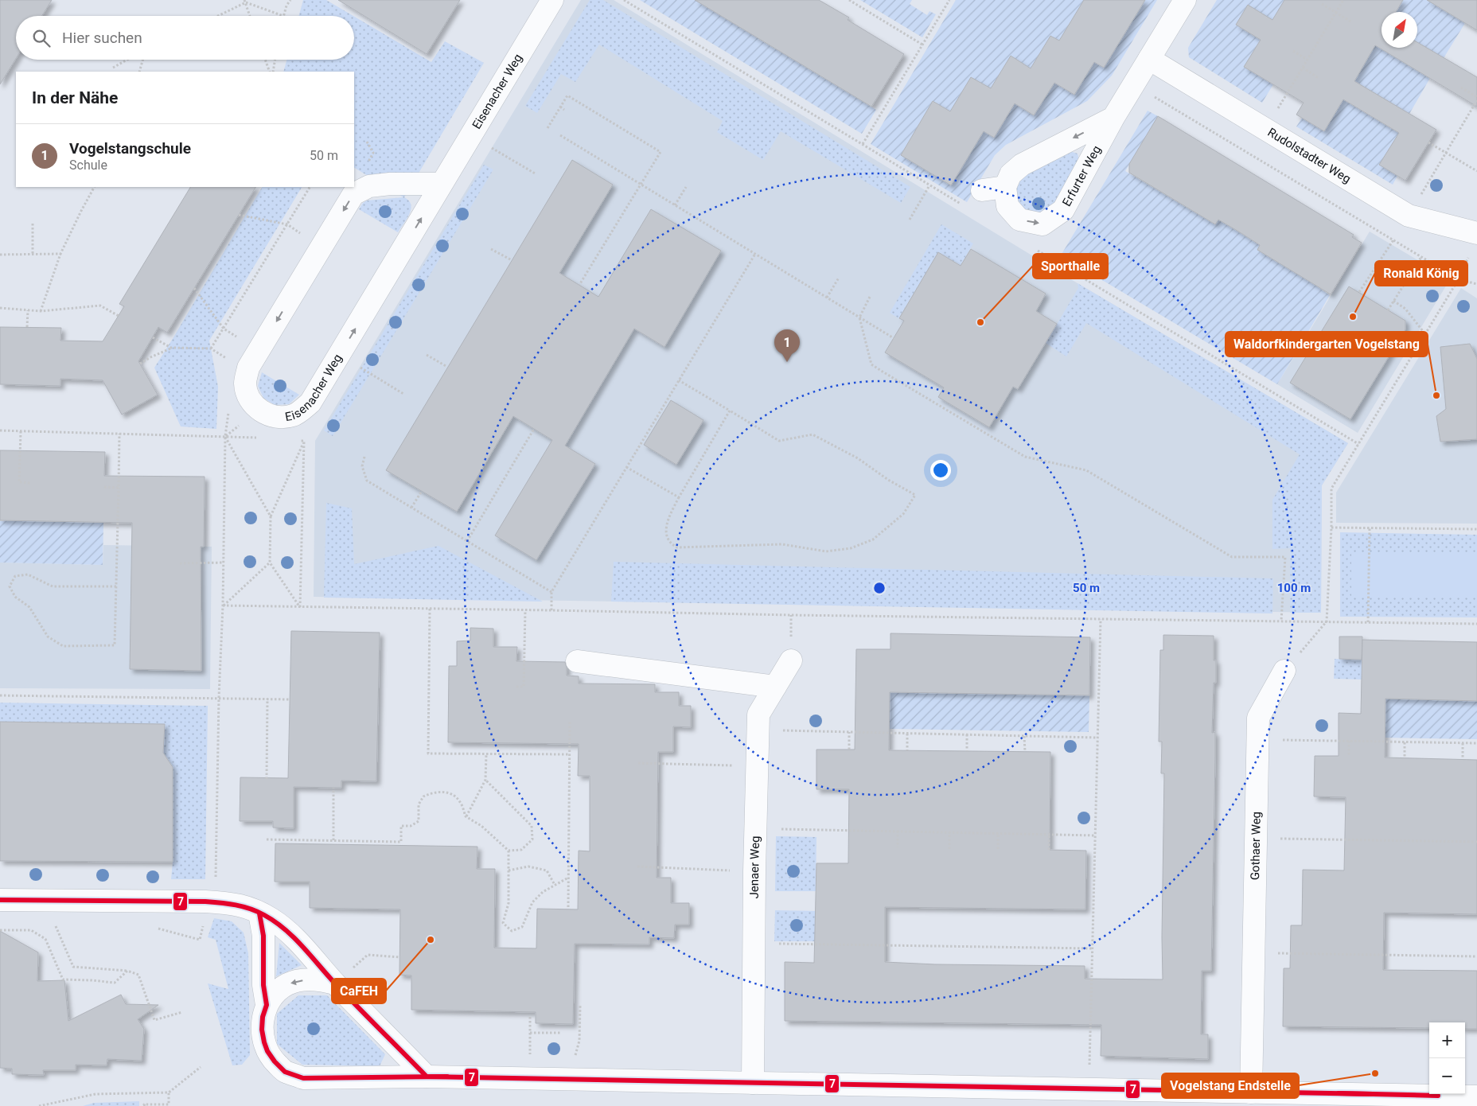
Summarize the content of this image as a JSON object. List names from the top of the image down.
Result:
{
  "streets": {
    "street": [
      "Eisenacher Weg",
      "Rudolstadter Weg",
      "Erfurter Weg",
      "Gothaer Weg",
      "Jenaer Weg"
    ]
  },
  "crossings": [
    ["Rudolstadter Weg", "Erfurter Weg"]
  ],
  "places": [
    "Ronald König",
    "Sporthalle",
    "Waldorfkindergarten Vogelstang",
    "CaFEH",
    "Vogelstang Endstelle"
  ],
  "lines": ["transit line 7"],
  "north": "top right",
  "page": {
    "search": "Hier suchen",
    "heading": "In der Nähe",
    "list": [
      {
        "mark": "1",
        "name": "Vogelstangschule",
        "note": "Schule",
        "value": "50 m"
      }
    ],
    "pins": "1",
    "map_buttons": ["+", "−"]
  },
  "rings": ["50 m", "100 m"]
}
